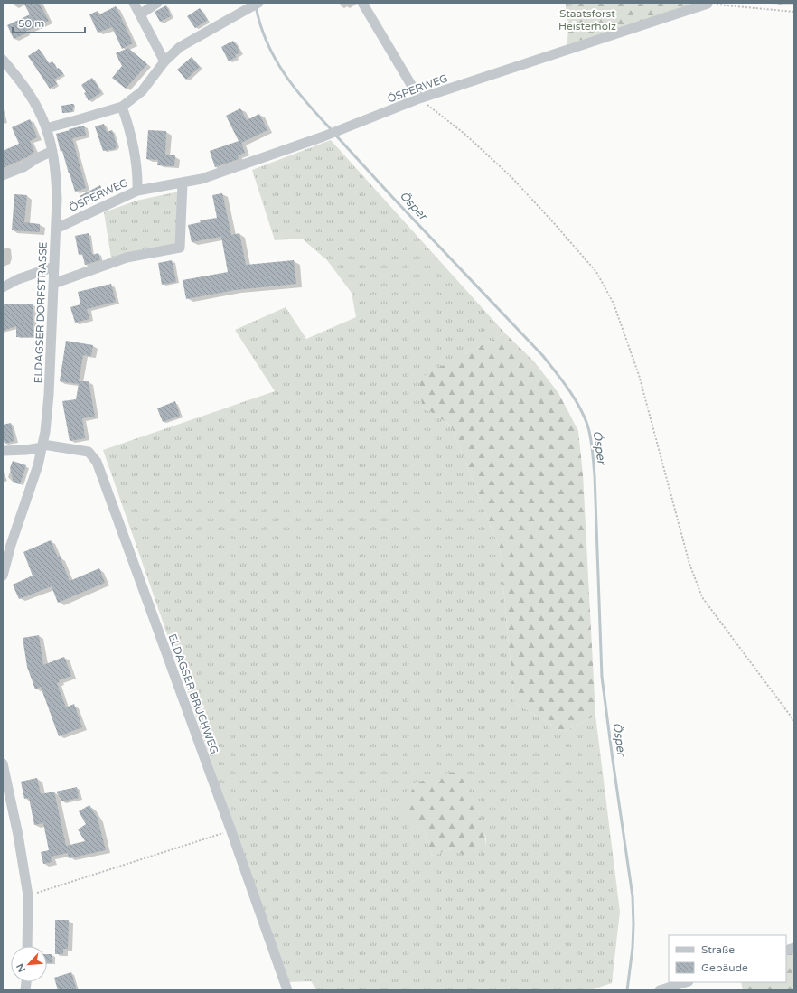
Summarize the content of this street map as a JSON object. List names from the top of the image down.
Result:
{
  "streets": {
    "street": ["ÖSPERWEG", "ELDAGSER DORFSTRASSE", "ELDAGSER BRUCHWEG"]
  },
  "crossings": [
    ["ÖSPERWEG", "ELDAGSER DORFSTRASSE"],
    ["ELDAGSER DORFSTRASSE", "ELDAGSER BRUCHWEG"]
  ],
  "water": ["Ösper"],
  "parks": ["Staatsforst Heisterholz"],
  "legend": ["Straße", "Gebäude"],
  "scale_bar": "50 m",
  "north": "bottom left"
}
